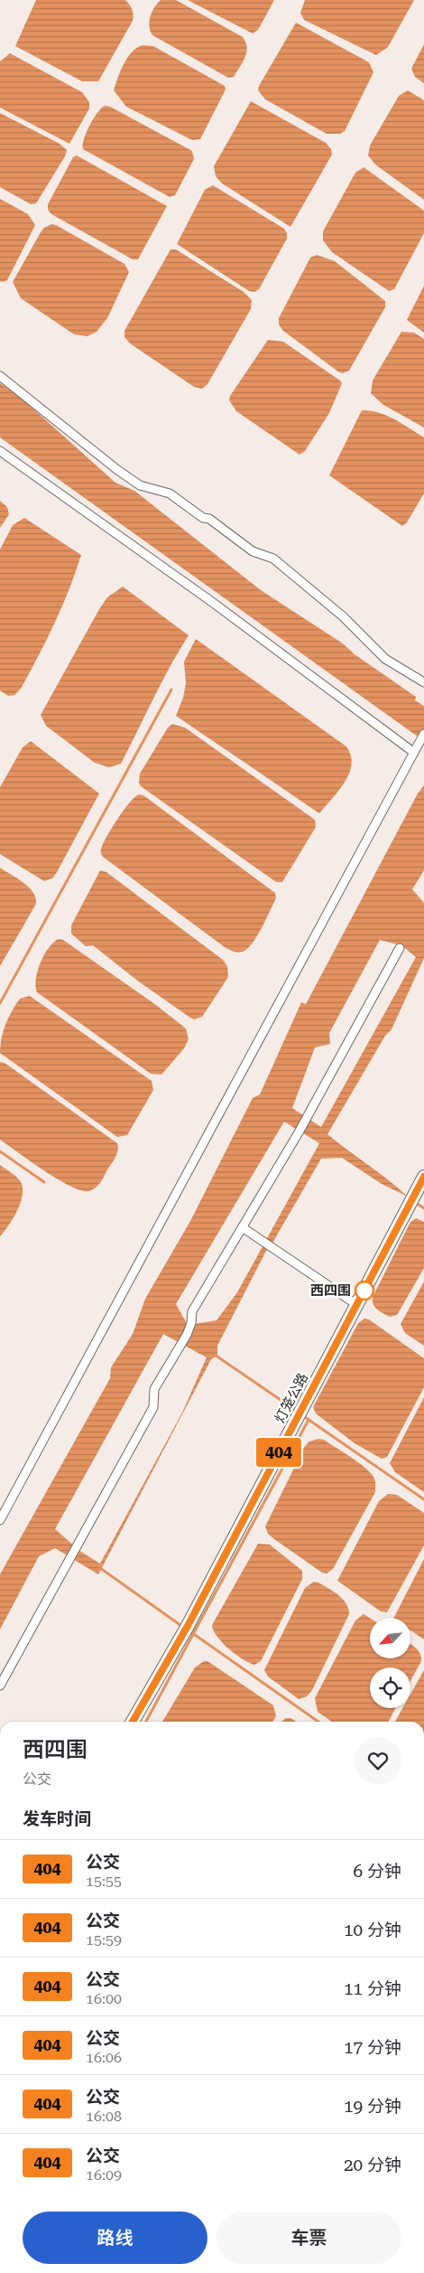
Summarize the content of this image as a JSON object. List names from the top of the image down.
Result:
{
  "streets": {
    "street": ["灯笼公路"]
  },
  "places": ["西四围"],
  "lines": ["bus line 404"],
  "north": "bottom left",
  "page": {
    "on_map": "404",
    "heading": [
      ["西四围", "公交"],
      "发车时间"
    ],
    "list": [
      {
        "mark": "404",
        "name": "公交",
        "note": "15:55",
        "value": "6 分钟"
      },
      {
        "mark": "404",
        "name": "公交",
        "note": "15:59",
        "value": "10 分钟"
      },
      {
        "mark": "404",
        "name": "公交",
        "note": "16:00",
        "value": "11 分钟"
      },
      {
        "mark": "404",
        "name": "公交",
        "note": "16:06",
        "value": "17 分钟"
      },
      {
        "mark": "404",
        "name": "公交",
        "note": "16:08",
        "value": "19 分钟"
      },
      {
        "mark": "404",
        "name": "公交",
        "note": "16:09",
        "value": "20 分钟"
      }
    ],
    "buttons": ["路线", "车票"]
  }
}
